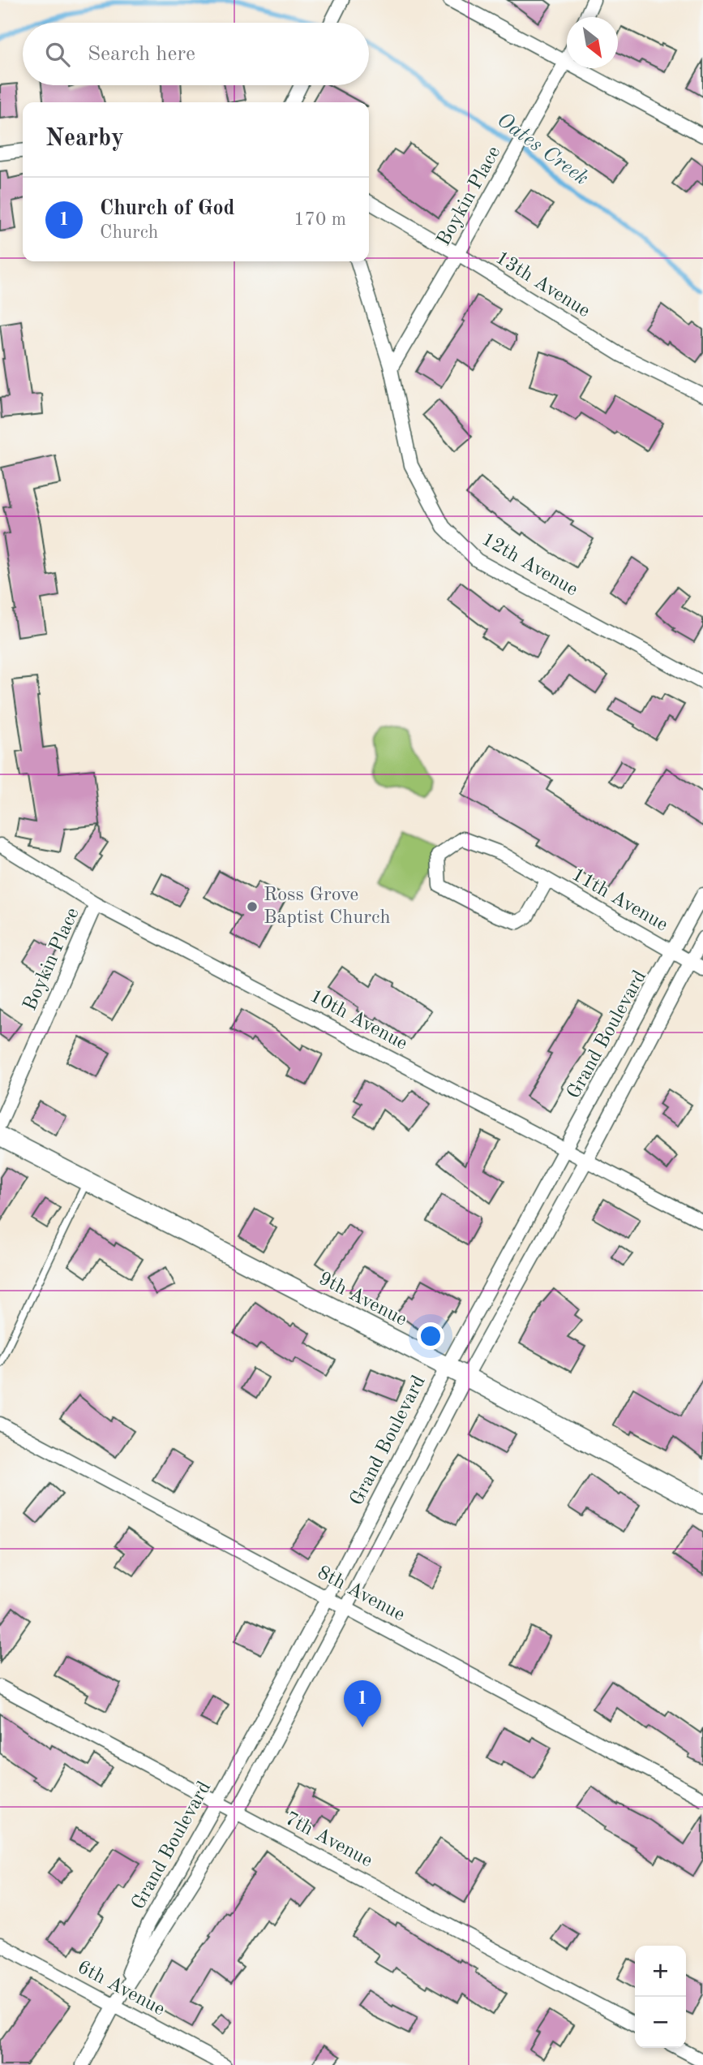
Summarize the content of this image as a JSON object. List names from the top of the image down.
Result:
{
  "streets": {
    "street": [
      "Boykin Place",
      "13th Avenue",
      "12th Avenue",
      "11th Avenue",
      "10th Avenue",
      "Grand Boulevard",
      "9th Avenue",
      "8th Avenue",
      "7th Avenue",
      "6th Avenue"
    ]
  },
  "crossings": [
    ["Boykin Place", "13th Avenue"],
    ["Boykin Place", "12th Avenue"],
    ["Boykin Place", "10th Avenue"],
    ["11th Avenue", "Grand Boulevard"],
    ["10th Avenue", "Grand Boulevard"],
    ["Grand Boulevard", "9th Avenue"],
    ["Grand Boulevard", "8th Avenue"],
    ["Grand Boulevard", "7th Avenue"],
    ["Grand Boulevard", "6th Avenue"]
  ],
  "water": ["Oates Creek"],
  "places": ["Ross Grove Baptist Church"],
  "north": "bottom right",
  "page": {
    "search": "Search here",
    "heading": "Nearby",
    "list": [
      {
        "mark": "1",
        "name": "Church of God",
        "note": "Church",
        "value": "170 m"
      }
    ],
    "pins": "1",
    "map_buttons": ["+", "−"]
  }
}
